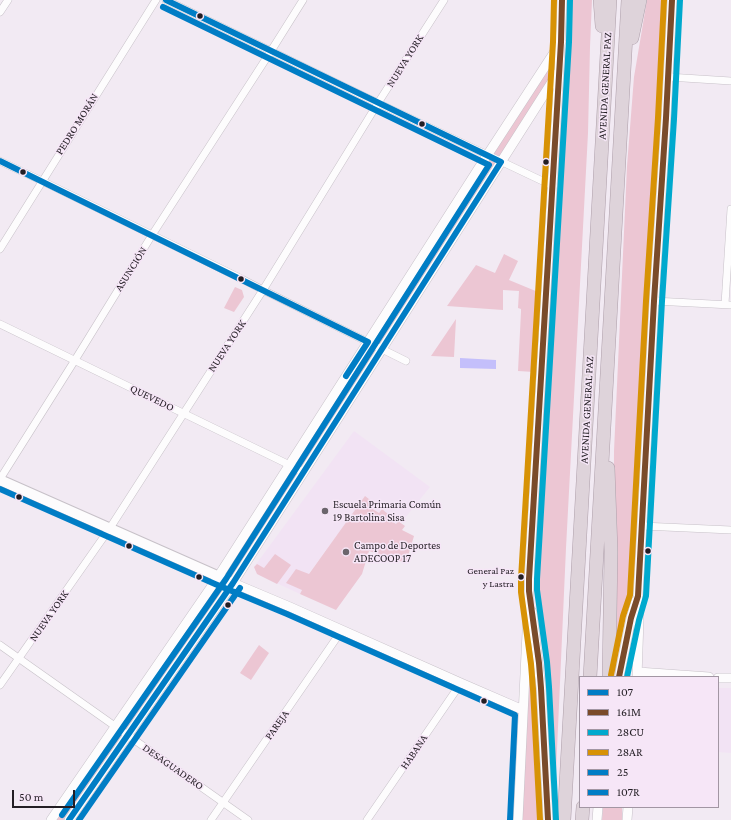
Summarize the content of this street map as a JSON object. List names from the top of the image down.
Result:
{
  "streets": {
    "highway": ["AVENIDA GENERAL PAZ"],
    "street": [
      "NUEVA YORK",
      "PEDRO MORÁN",
      "ASUNCIÓN",
      "QUEVEDO",
      "PAREJA",
      "HABANA",
      "DESAGUADERO"
    ]
  },
  "crossings": [
    ["NUEVA YORK", "QUEVEDO"],
    ["NUEVA YORK", "DESAGUADERO"],
    ["ASUNCIÓN", "QUEVEDO"],
    ["PAREJA", "DESAGUADERO"]
  ],
  "places": ["Escuela Primaria Común 19 Bartolina Sisa", "Campo de Deportes ADECOOP 17", "General Paz y Lastra"],
  "lines": [
    "transit line 107",
    "transit line 161M",
    "transit line 28CU",
    "transit line 28AR",
    "transit line 107R",
    "transit line 25"
  ],
  "legend": [
    "107",
    "161M",
    "28CU",
    "28AR",
    "25",
    "107R"
  ],
  "scale_bar": "50 m"
}
